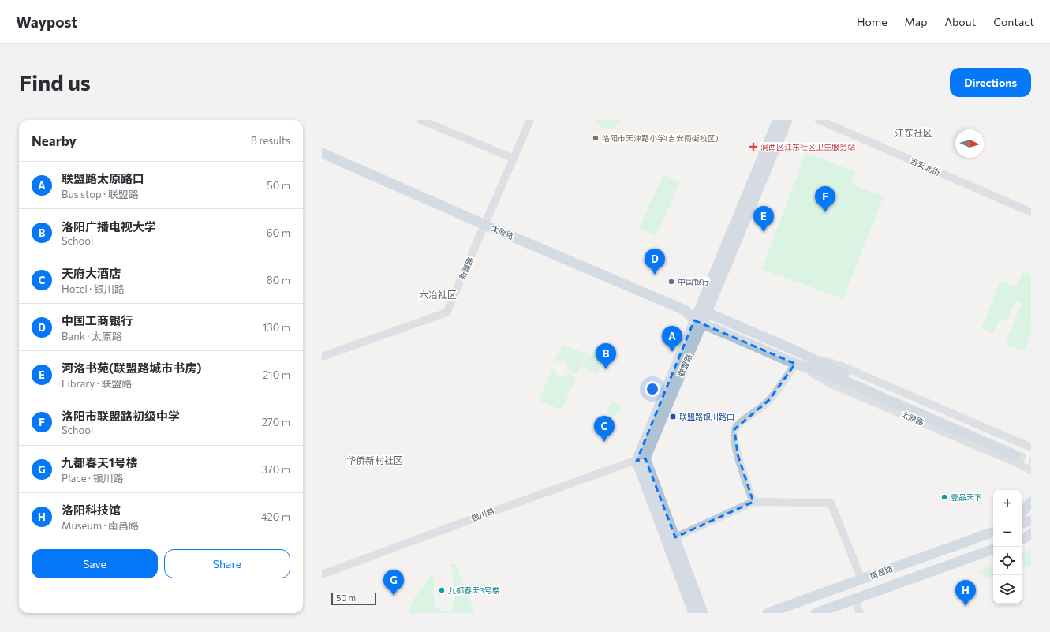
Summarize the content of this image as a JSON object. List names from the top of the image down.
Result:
{
  "streets": {
    "main road": ["太原路", "联盟路", "南昌路"],
    "street": ["吉安北街", "新疆路", "银川路"]
  },
  "crossings": [
    ["太原路", "新疆路"],
    ["太原路", "联盟路"],
    ["联盟路", "银川路"]
  ],
  "districts": ["江东社区", "六冶社区", "华侨新村社区"],
  "places": {
    "other": [
      "洛阳市天津路小学(吉安南街校区)",
      "中国银行",
      "壹品天下",
      "九都春天3号楼"
    ],
    "health": ["涧西区江东社区卫生服务站"],
    "transit": ["联盟路银川路口"]
  },
  "scale_bar": "50 m",
  "north": "right",
  "page": {
    "header": "Waypost",
    "nav": [
      "Home",
      "Map",
      "About",
      "Contact"
    ],
    "buttons": [
      "Directions",
      ["Save", "Share"]
    ],
    "title": "Find us",
    "heading": ["Nearby", "8 results"],
    "list": [
      {
        "mark": "A",
        "name": "联盟路太原路口",
        "note": "Bus stop · 联盟路",
        "value": "50 m"
      },
      {
        "mark": "B",
        "name": "洛阳广播电视大学",
        "note": "School",
        "value": "60 m"
      },
      {
        "mark": "C",
        "name": "天府大酒店",
        "note": "Hotel · 银川路",
        "value": "80 m"
      },
      {
        "mark": "D",
        "name": "中国工商银行",
        "note": "Bank · 太原路",
        "value": "130 m"
      },
      {
        "mark": "E",
        "name": "河洛书苑(联盟路城市书房)",
        "note": "Library · 联盟路",
        "value": "210 m"
      },
      {
        "mark": "F",
        "name": "洛阳市联盟路初级中学",
        "note": "School",
        "value": "270 m"
      },
      {
        "mark": "G",
        "name": "九都春天1号楼",
        "note": "Place · 银川路",
        "value": "370 m"
      },
      {
        "mark": "H",
        "name": "洛阳科技馆",
        "note": "Museum · 南昌路",
        "value": "420 m"
      }
    ],
    "pins": [
      "F",
      "E",
      "D",
      "A",
      "B",
      "C",
      "G",
      "H"
    ],
    "map_buttons": ["+", "−"],
    "scale": "50 m"
  }
}
